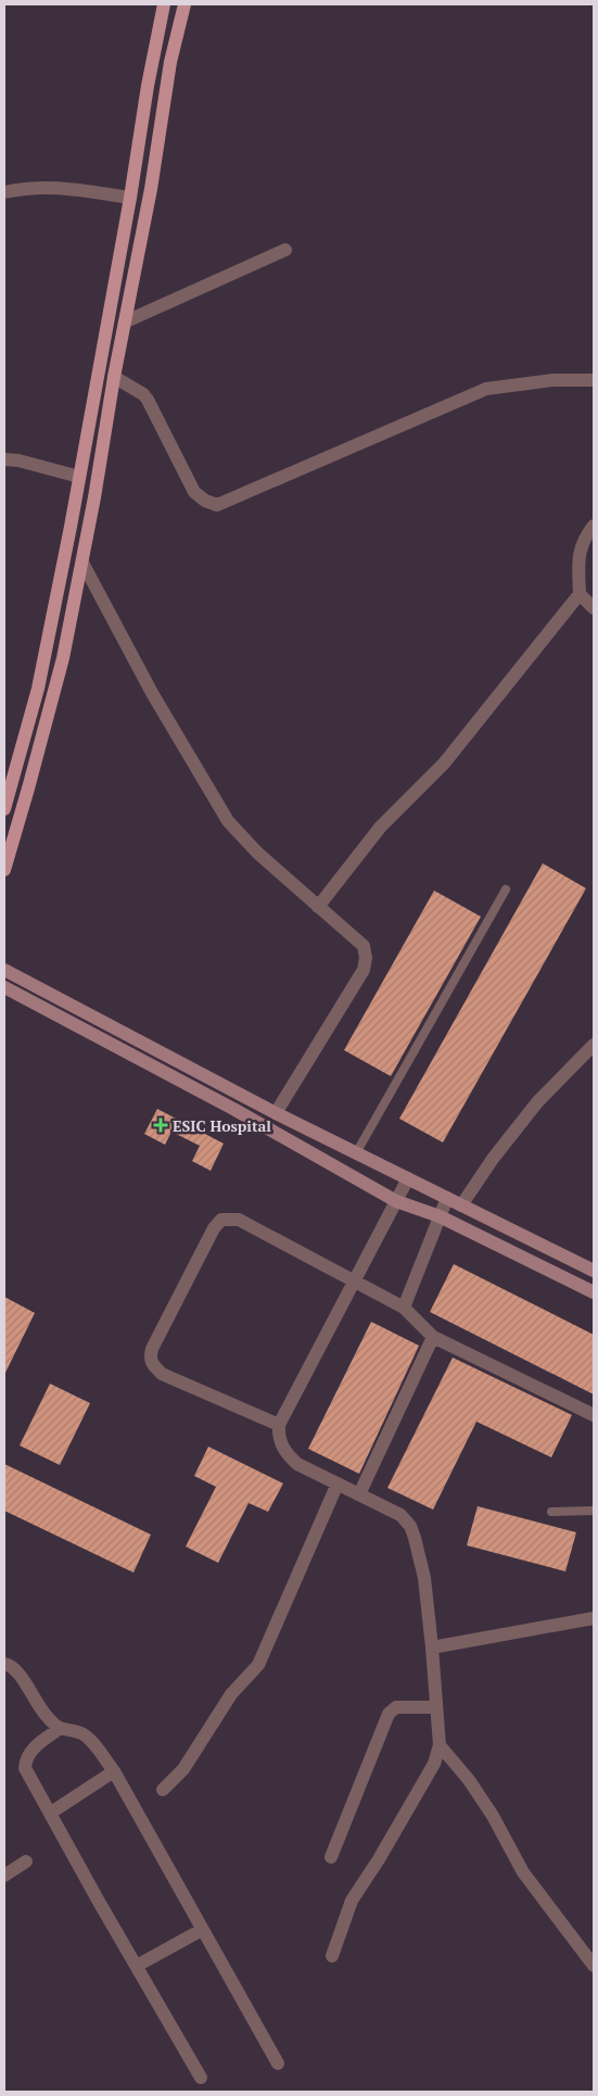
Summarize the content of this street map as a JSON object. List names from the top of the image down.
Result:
{
  "places": {
    "health": ["ESIC Hospital"]
  }
}
